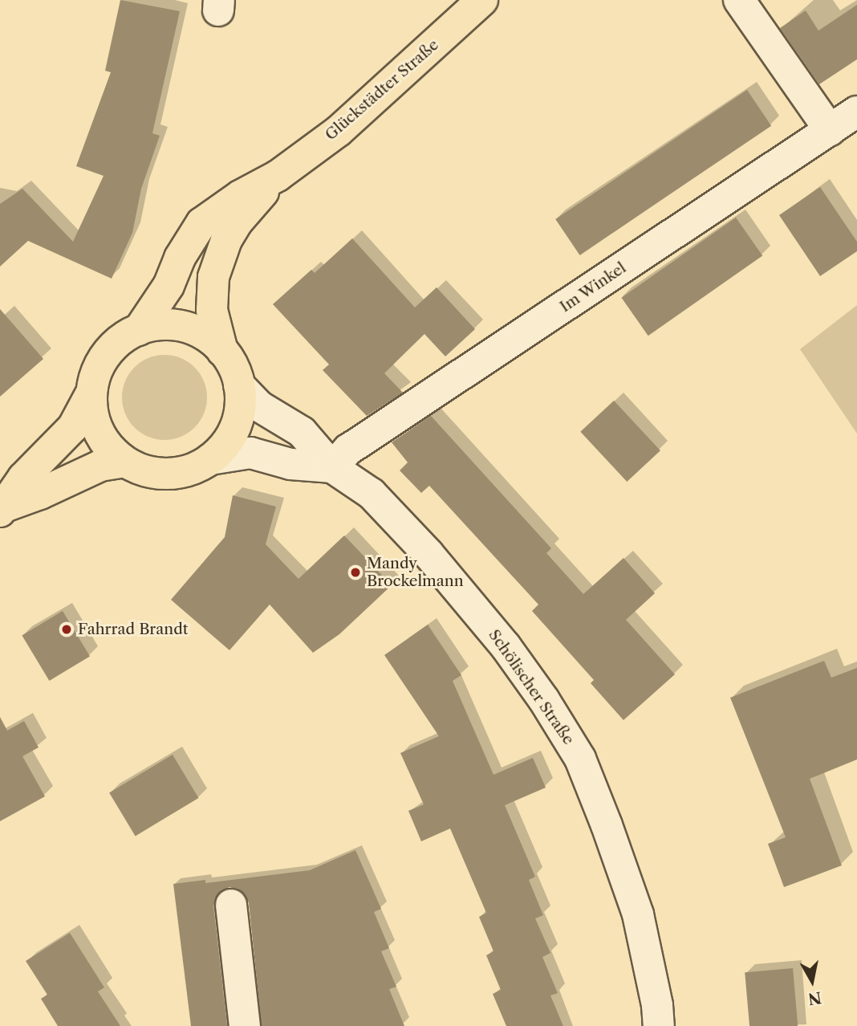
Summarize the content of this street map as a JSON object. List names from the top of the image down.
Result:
{
  "streets": {
    "main road": ["Glückstädter Straße"],
    "street": ["Im Winkel", "Schölischer Straße"]
  },
  "crossings": [
    ["Glückstädter Straße", "Schölischer Straße"],
    ["Im Winkel", "Schölischer Straße"]
  ],
  "places": ["Mandy Brockelmann", "Fahrrad Brandt"],
  "north": "bottom"
}
